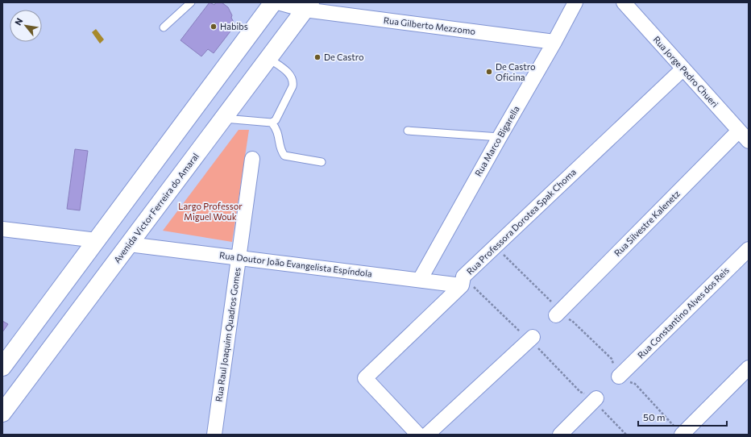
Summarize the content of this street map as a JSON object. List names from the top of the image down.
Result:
{
  "streets": {
    "highway": ["Avenida Victor Ferreira do Amaral"],
    "street": [
      "Rua Gilberto Mezzomo",
      "Rua Jorge Pedro Chueri",
      "Rua Marco Bigarella",
      "Rua Professora Dorotea Spak Choma",
      "Rua Silvestre Kalenetz",
      "Rua Doutor João Evangelista Espíndola",
      "Rua Constantino Alves dos Reis",
      "Rua Raul Joaquim Quadros Gomes"
    ]
  },
  "crossings": [
    ["Rua Gilberto Mezzomo", "Rua Marco Bigarella"],
    ["Rua Gilberto Mezzomo", "Avenida Victor Ferreira do Amaral"],
    ["Rua Jorge Pedro Chueri", "Rua Professora Dorotea Spak Choma"],
    ["Rua Jorge Pedro Chueri", "Rua Silvestre Kalenetz"],
    ["Rua Marco Bigarella", "Rua Doutor João Evangelista Espíndola"],
    ["Avenida Victor Ferreira do Amaral", "Rua Doutor João Evangelista Espíndola"],
    ["Rua Professora Dorotea Spak Choma", "Rua Doutor João Evangelista Espíndola"],
    ["Rua Doutor João Evangelista Espíndola", "Rua Raul Joaquim Quadros Gomes"]
  ],
  "parks": ["Largo Professor Miguel Wouk"],
  "places": ["Habibs", "De Castro", "De Castro Oficina"],
  "scale_bar": "50 m",
  "north": "top left"
}
